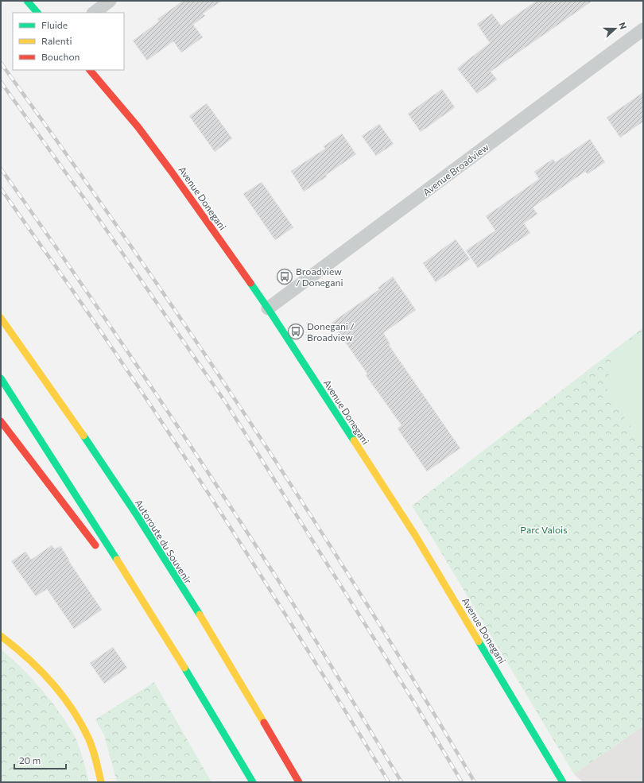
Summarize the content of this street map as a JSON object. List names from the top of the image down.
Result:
{
  "streets": {
    "main road": ["Avenue Donegani", "Autoroute du Souvenir"],
    "street": ["Avenue Broadview"]
  },
  "crossings": [
    ["Avenue Broadview", "Avenue Donegani"]
  ],
  "parks": ["Parc Valois"],
  "places": {
    "bus stop": ["Broadview / Donegani", "Donegani / Broadview"]
  },
  "legend": ["Fluide", "Ralenti", "Bouchon"],
  "scale_bar": "20 m",
  "north": "right"
}
